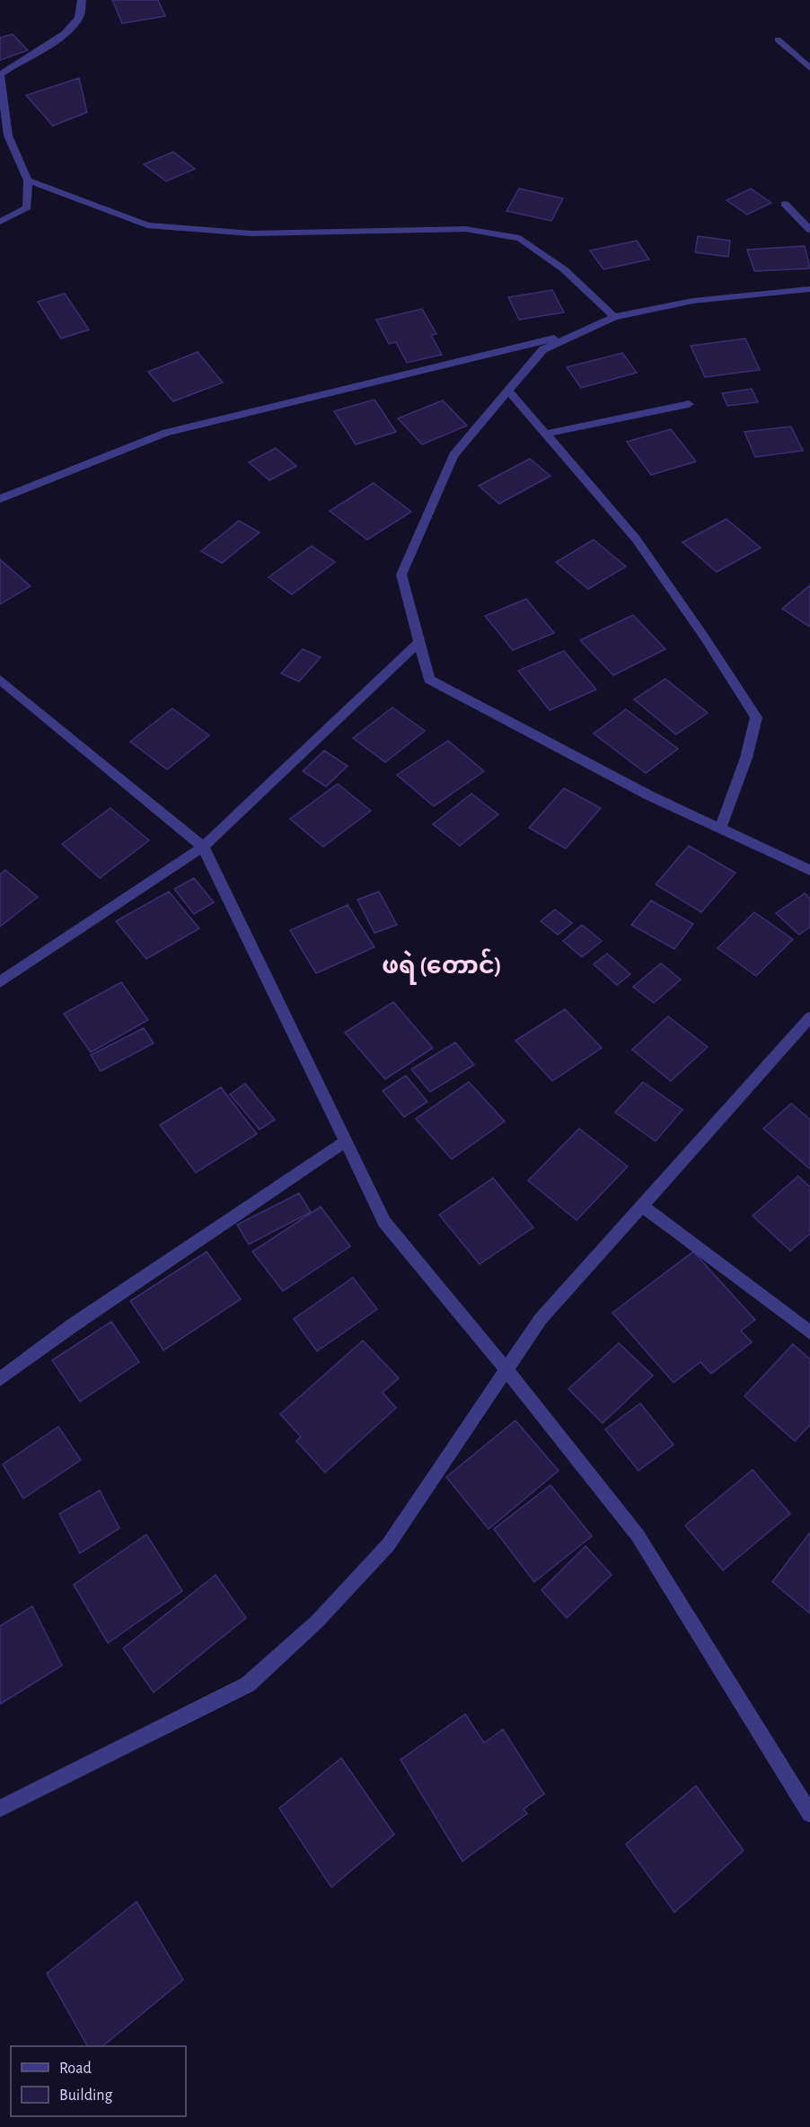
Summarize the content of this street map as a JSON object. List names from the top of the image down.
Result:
{
  "districts": ["ဖရဲ (တောင်)"],
  "legend": ["Road", "Building"]
}
